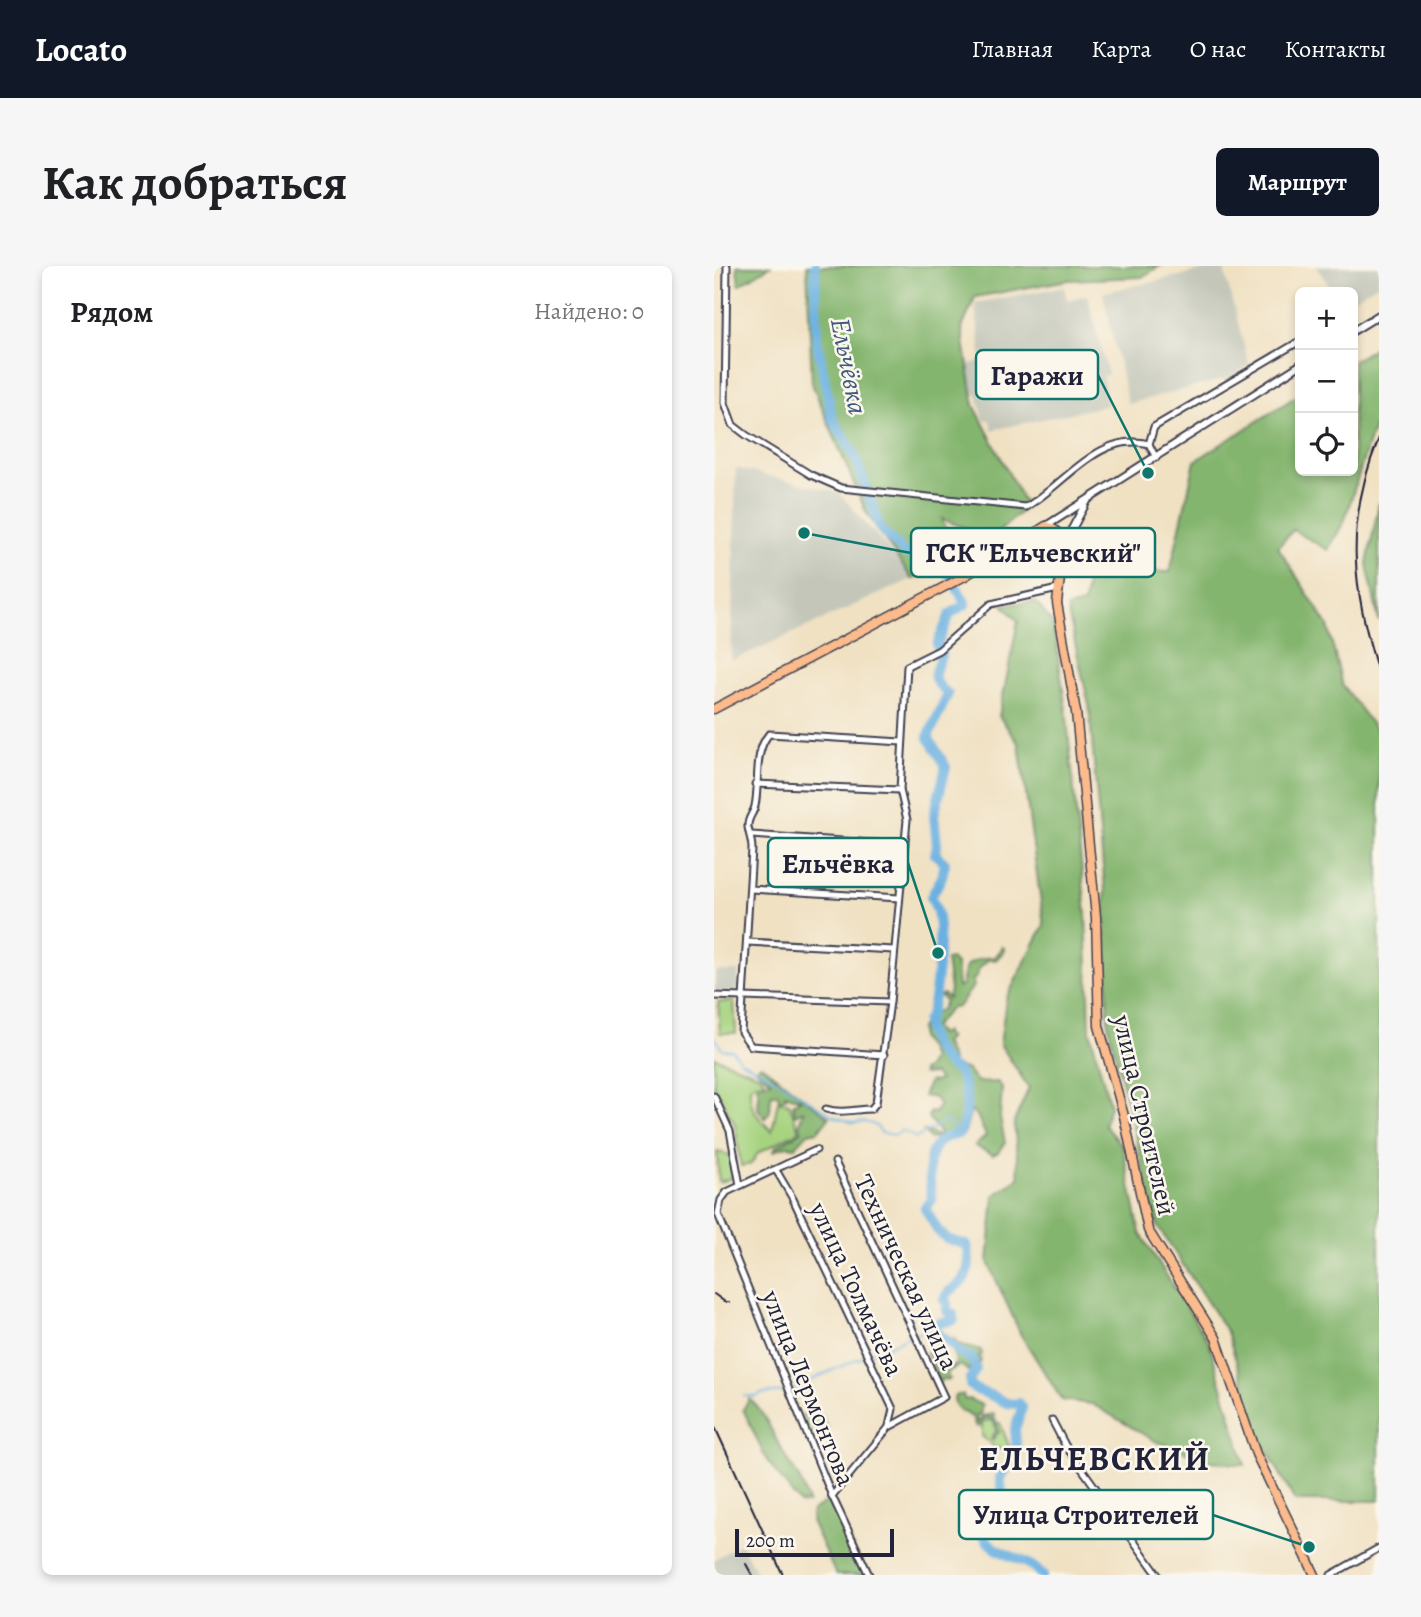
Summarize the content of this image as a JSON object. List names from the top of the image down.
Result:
{
  "streets": {
    "main road": ["улица Строителей"],
    "street": ["Техническая улица", "улица Толмачёва", "улица Лермонтова"]
  },
  "crossings": [
    ["Техническая улица", "улица Толмачёва"]
  ],
  "districts": ["ЕЛЬЧЕВСКИЙ"],
  "water": ["Ельчёвка"],
  "places": [
    "Гаражи",
    "ГСК \"Ельчевский\"",
    "Ельчёвка",
    "Улица Строителей"
  ],
  "scale_bar": "200 m",
  "page": {
    "header": "Locato",
    "nav": [
      "Главная",
      "Карта",
      "О нас",
      "Контакты"
    ],
    "buttons": "Маршрут",
    "title": "Как добраться",
    "heading": ["Рядом", "Найдено: 0"],
    "map_buttons": ["+", "−"],
    "scale": "200 m"
  }
}
